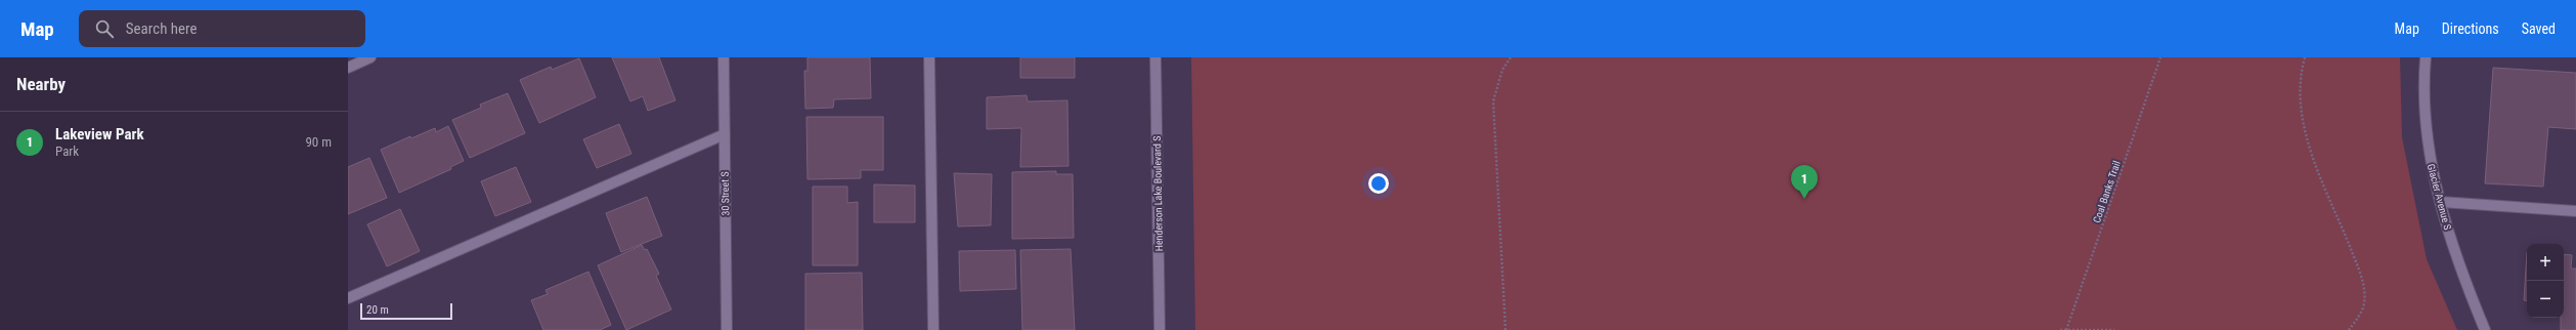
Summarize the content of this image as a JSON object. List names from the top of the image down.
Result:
{
  "streets": {
    "street": ["30 Street S", "Henderson Lake Boulevard S", "Glacier Avenue S"],
    "path": ["Coal Banks Trail"]
  },
  "scale_bar": "20 m",
  "page": {
    "header": "Map",
    "search": "Search here",
    "nav": ["Map", "Directions", "Saved"],
    "heading": "Nearby",
    "list": [
      {
        "mark": "1",
        "name": "Lakeview Park",
        "note": "Park",
        "value": "90 m"
      }
    ],
    "pins": "1",
    "map_buttons": ["+", "−"],
    "scale": "20 m"
  }
}
